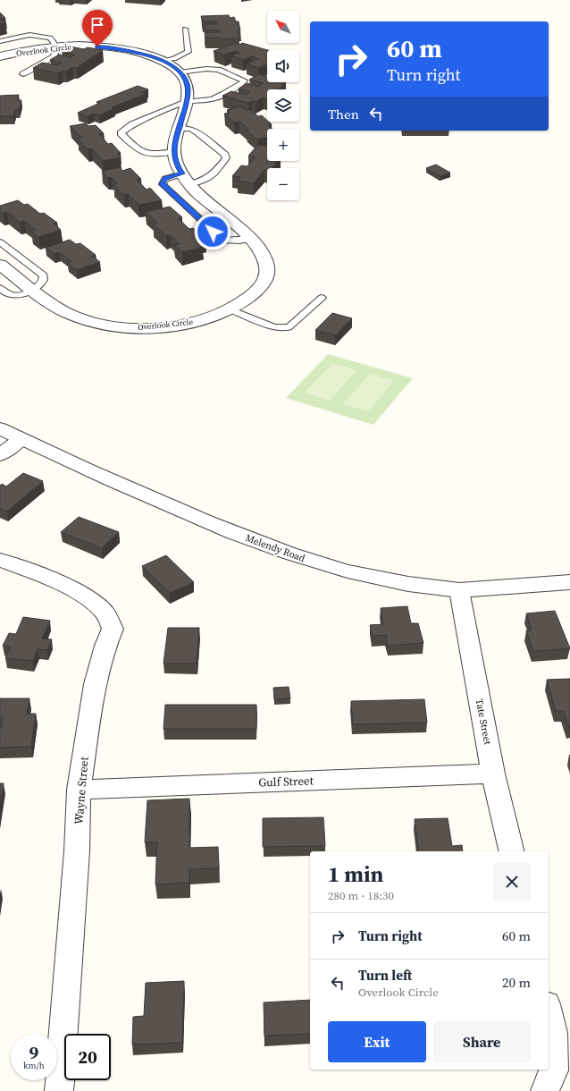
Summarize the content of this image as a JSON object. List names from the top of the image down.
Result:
{
  "streets": {
    "street": [
      "Overlook Circle",
      "Melendy Road",
      "Tate Street",
      "Gulf Street",
      "Wayne Street"
    ]
  },
  "crossings": [
    ["Melendy Road", "Tate Street"],
    ["Tate Street", "Gulf Street"],
    ["Gulf Street", "Wayne Street"]
  ],
  "north": "top left",
  "page": {
    "map_buttons": ["+", "−"],
    "turn": ["60 m", "Turn right"],
    "then": "Then",
    "heading": ["1 min", "280 m · 18:30"],
    "list": [
      {
        "name": "Turn right",
        "value": "60 m"
      },
      {
        "name": "Turn left",
        "note": "Overlook Circle",
        "value": "20 m"
      }
    ],
    "buttons": ["Exit", "Share"],
    "speed": "9 km/h",
    "limit": "20"
  }
}
